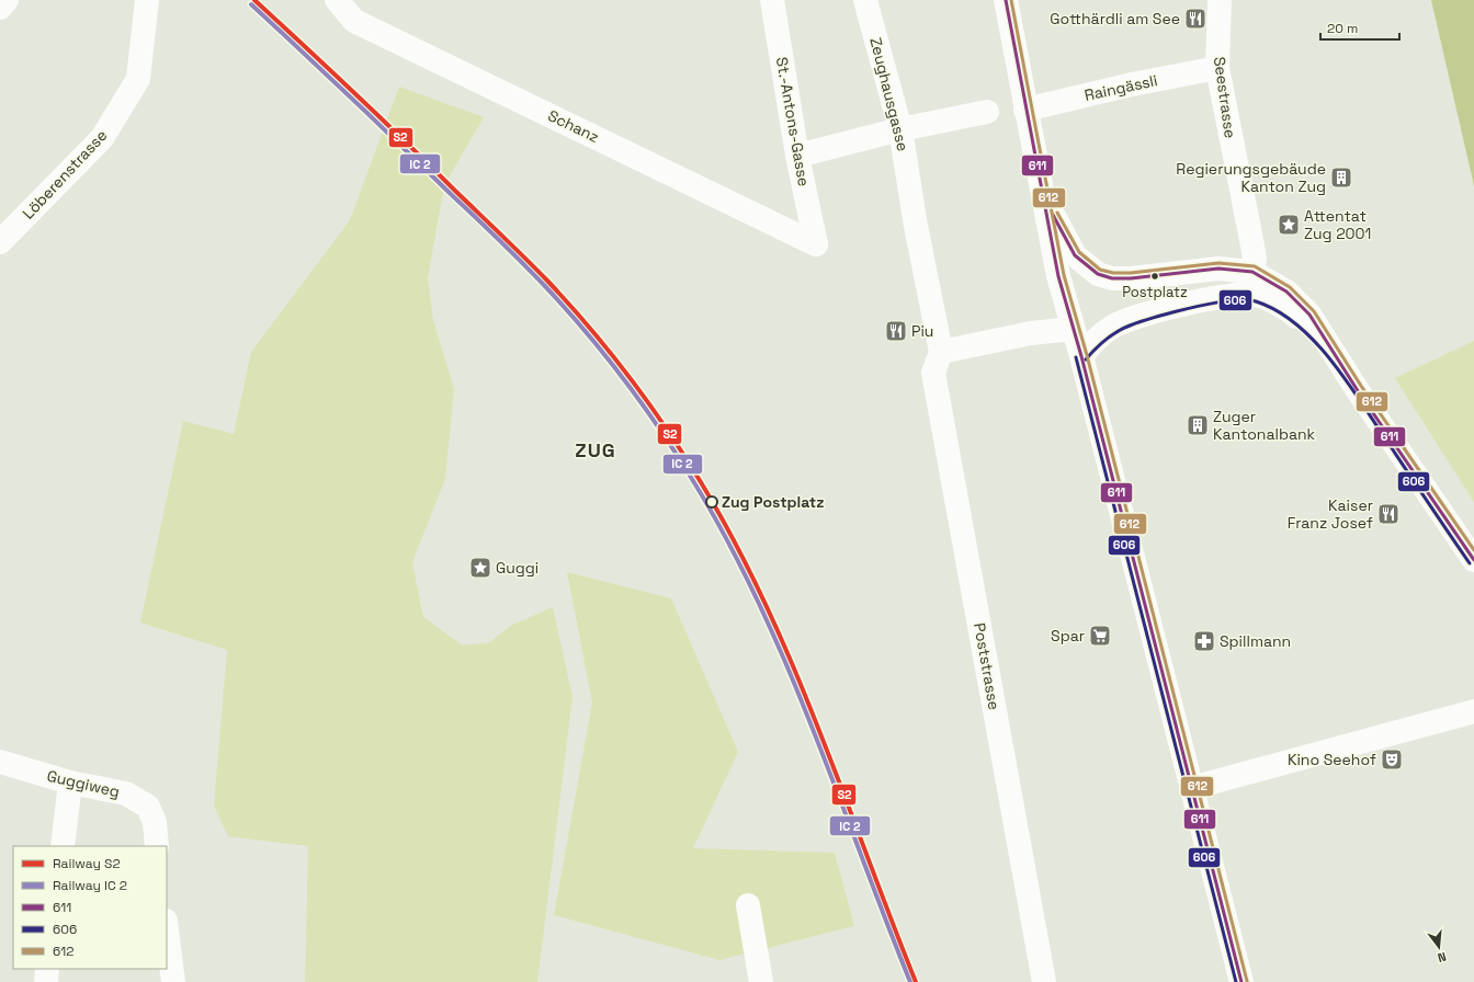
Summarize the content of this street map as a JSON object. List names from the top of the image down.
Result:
{
  "streets": {
    "street": [
      "Raingässli",
      "Zeughausgasse",
      "Seestrasse",
      "St.-Antons-Gasse",
      "Schanz",
      "Löberenstrasse",
      "Poststrasse",
      "Guggiweg"
    ]
  },
  "crossings": [
    ["Raingässli", "Seestrasse"],
    ["Zeughausgasse", "Poststrasse"],
    ["St.-Antons-Gasse", "Schanz"]
  ],
  "districts": ["ZUG"],
  "places": {
    "restaurant": ["Gotthärdli am See", "Piu", "Kaiser Franz Josef"],
    "building": ["Regierungsgebäude Kanton Zug", "Zuger Kantonalbank"],
    "place": ["Attentat Zug 2001", "Guggi"],
    "other": ["Postplatz", "Zug Postplatz"],
    "supermarket": ["Spar"],
    "pharmacy": ["Spillmann"],
    "theatre": ["Kino Seehof"]
  },
  "lines": [
    "rail line S2",
    "transit line 611",
    "transit line 612",
    "transit line 606"
  ],
  "legend": [
    "Railway S2",
    "Railway IC 2",
    "611",
    "606",
    "612"
  ],
  "scale_bar": "20 m",
  "north": "bottom"
}
